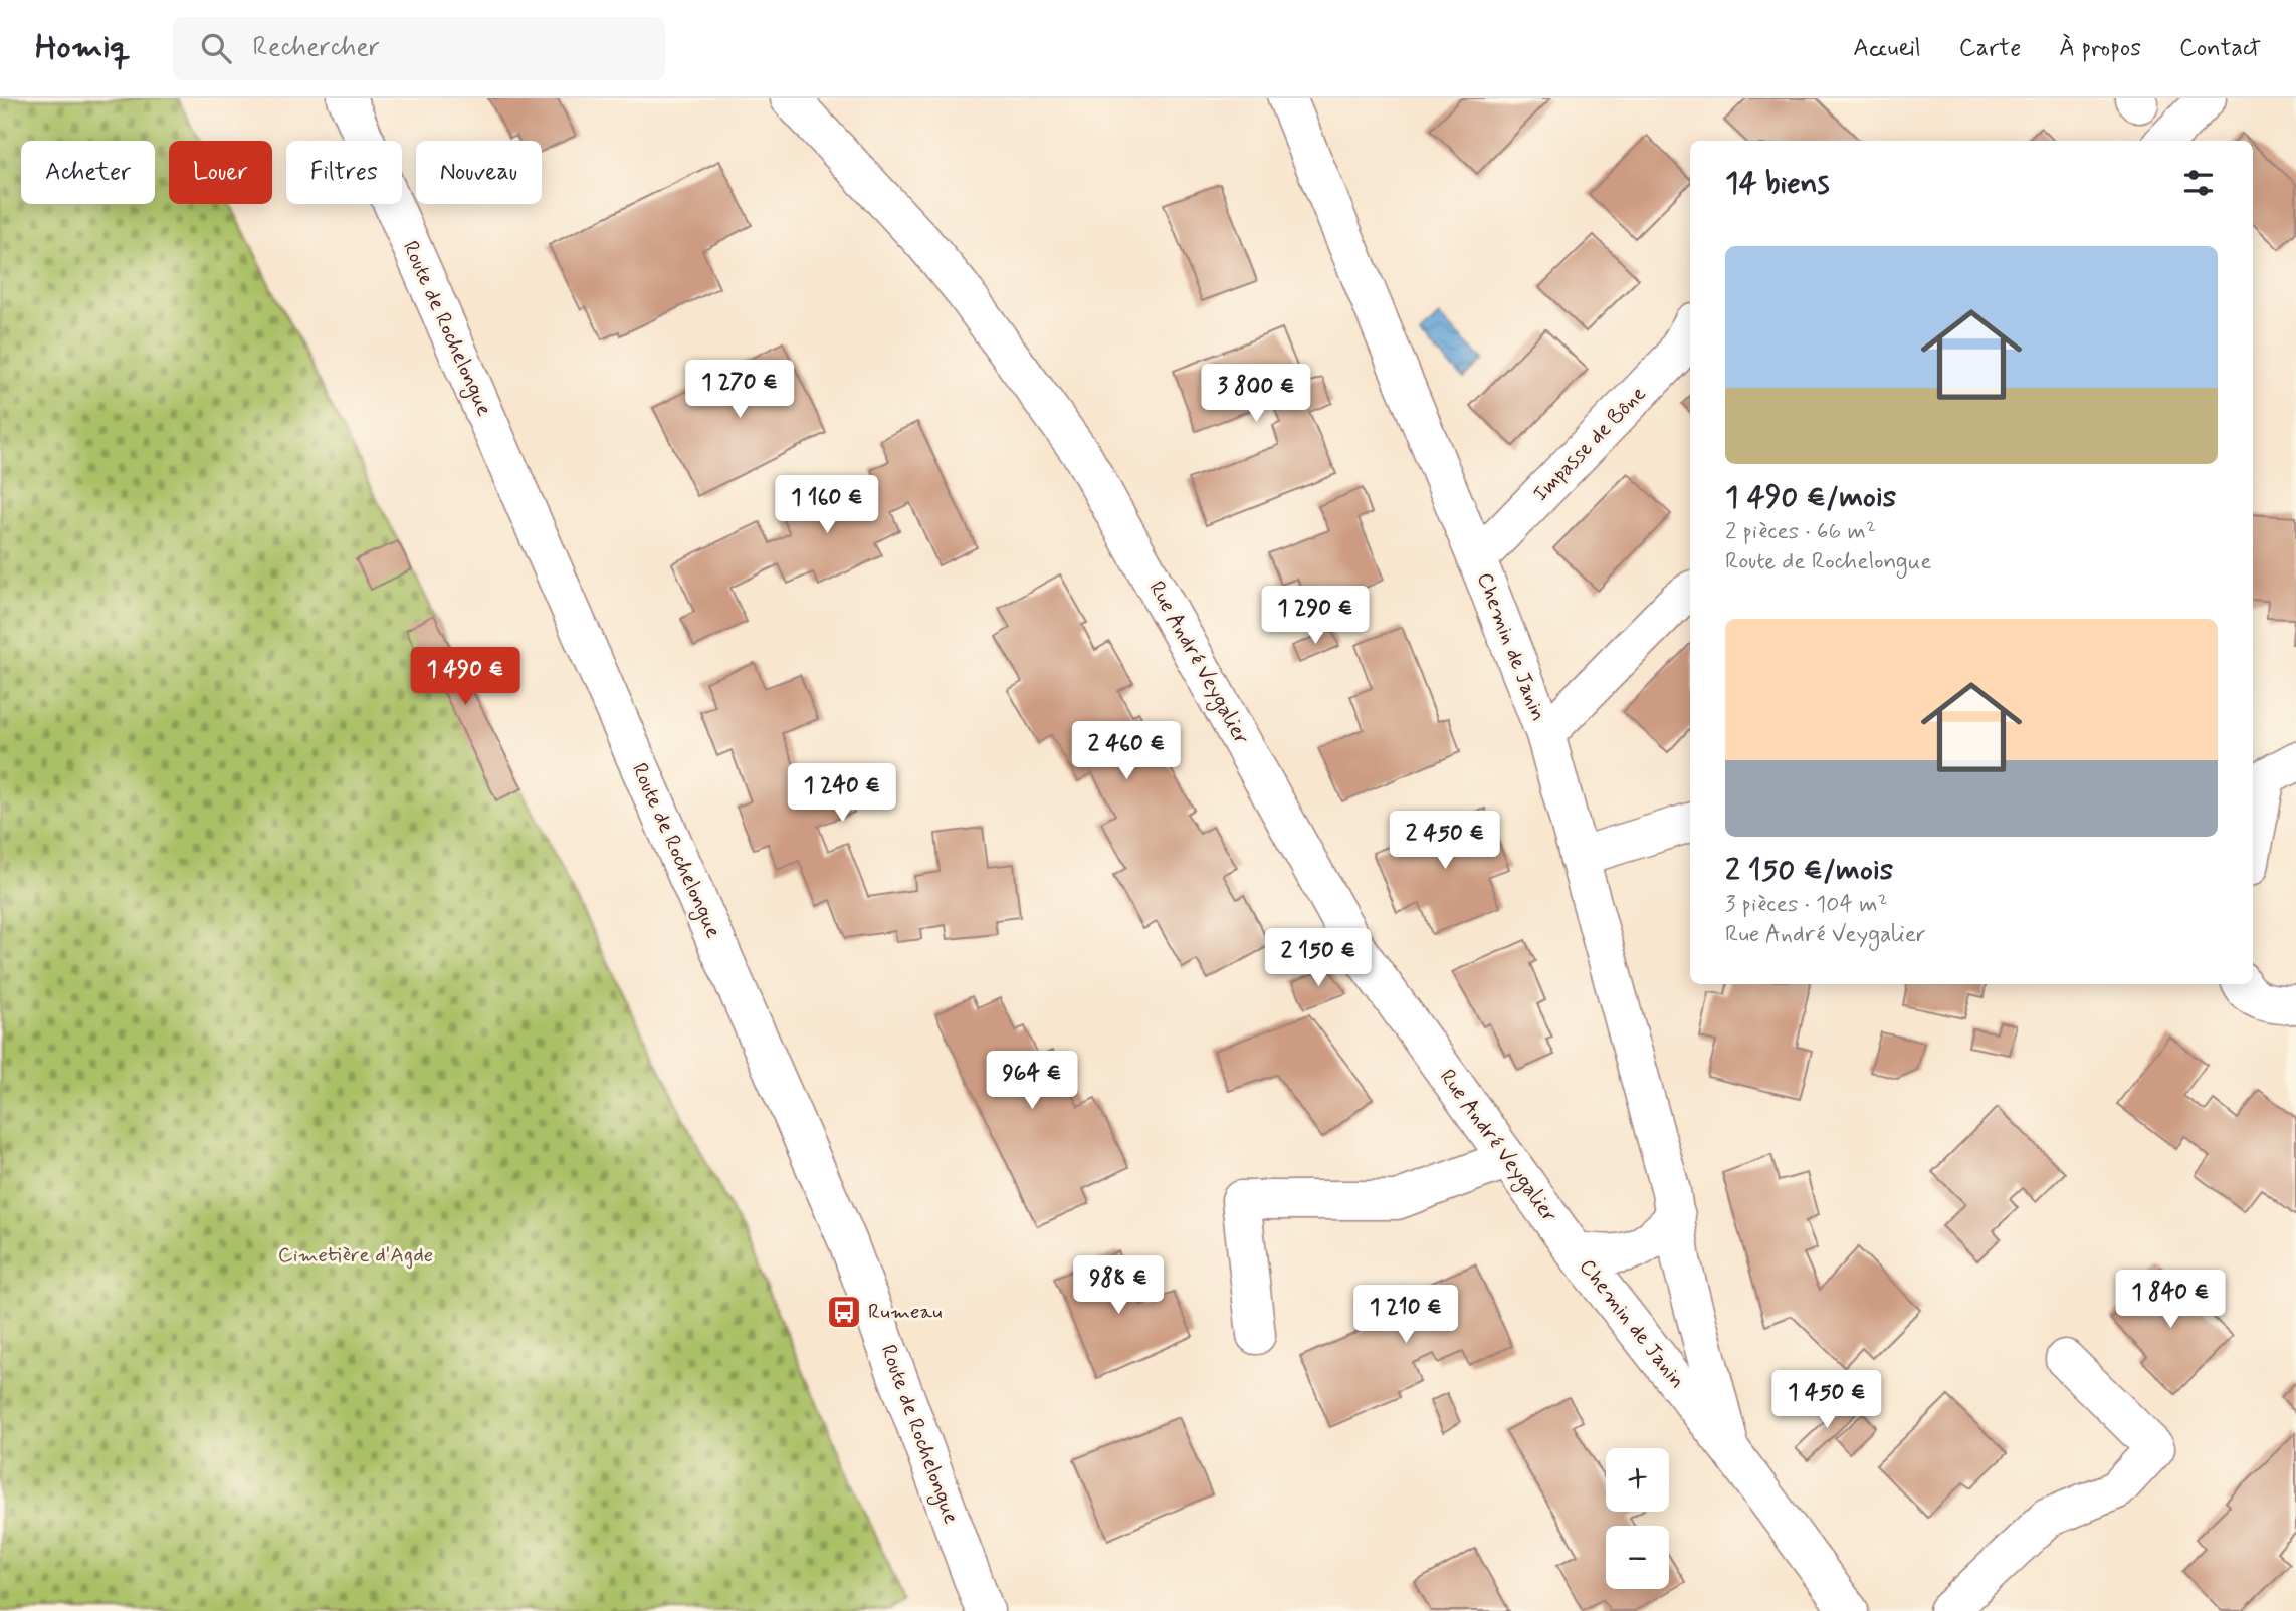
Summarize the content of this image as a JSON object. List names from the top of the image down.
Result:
{
  "streets": {
    "street": [
      "Route de Rochelongue",
      "Impasse de Bône",
      "Chemin de Janin",
      "Rue André Veygalier"
    ]
  },
  "crossings": [
    ["Impasse de Bône", "Chemin de Janin"],
    ["Chemin de Janin", "Rue André Veygalier"]
  ],
  "parks": ["Cimetière d'Agde"],
  "places": {
    "bus stop": ["Rumeau"]
  },
  "page": {
    "header": "Homiq",
    "search": "Rechercher",
    "nav": [
      "Accueil",
      "Carte",
      "À propos",
      "Contact"
    ],
    "chip": [
      "Acheter",
      "Louer",
      "Filtres",
      "Nouveau"
    ],
    "heading": "14 biens",
    "list": [
      {
        "name": "1 490 €/mois",
        "note": "2 pièces · 66 m² · Route de Rochelongue"
      },
      {
        "name": "2 150 €/mois",
        "note": "3 pièces · 104 m² · Rue André Veygalier"
      }
    ],
    "price": [
      "1 270 €",
      "3 800 €",
      "1 160 €",
      "1 290 €",
      "1 490 €",
      "2 460 €",
      "1 240 €",
      "2 450 €",
      "2 150 €",
      "964 €",
      "988 €",
      "1 840 €",
      "1 210 €",
      "1 450 €"
    ],
    "map_buttons": ["+", "−"]
  }
}
